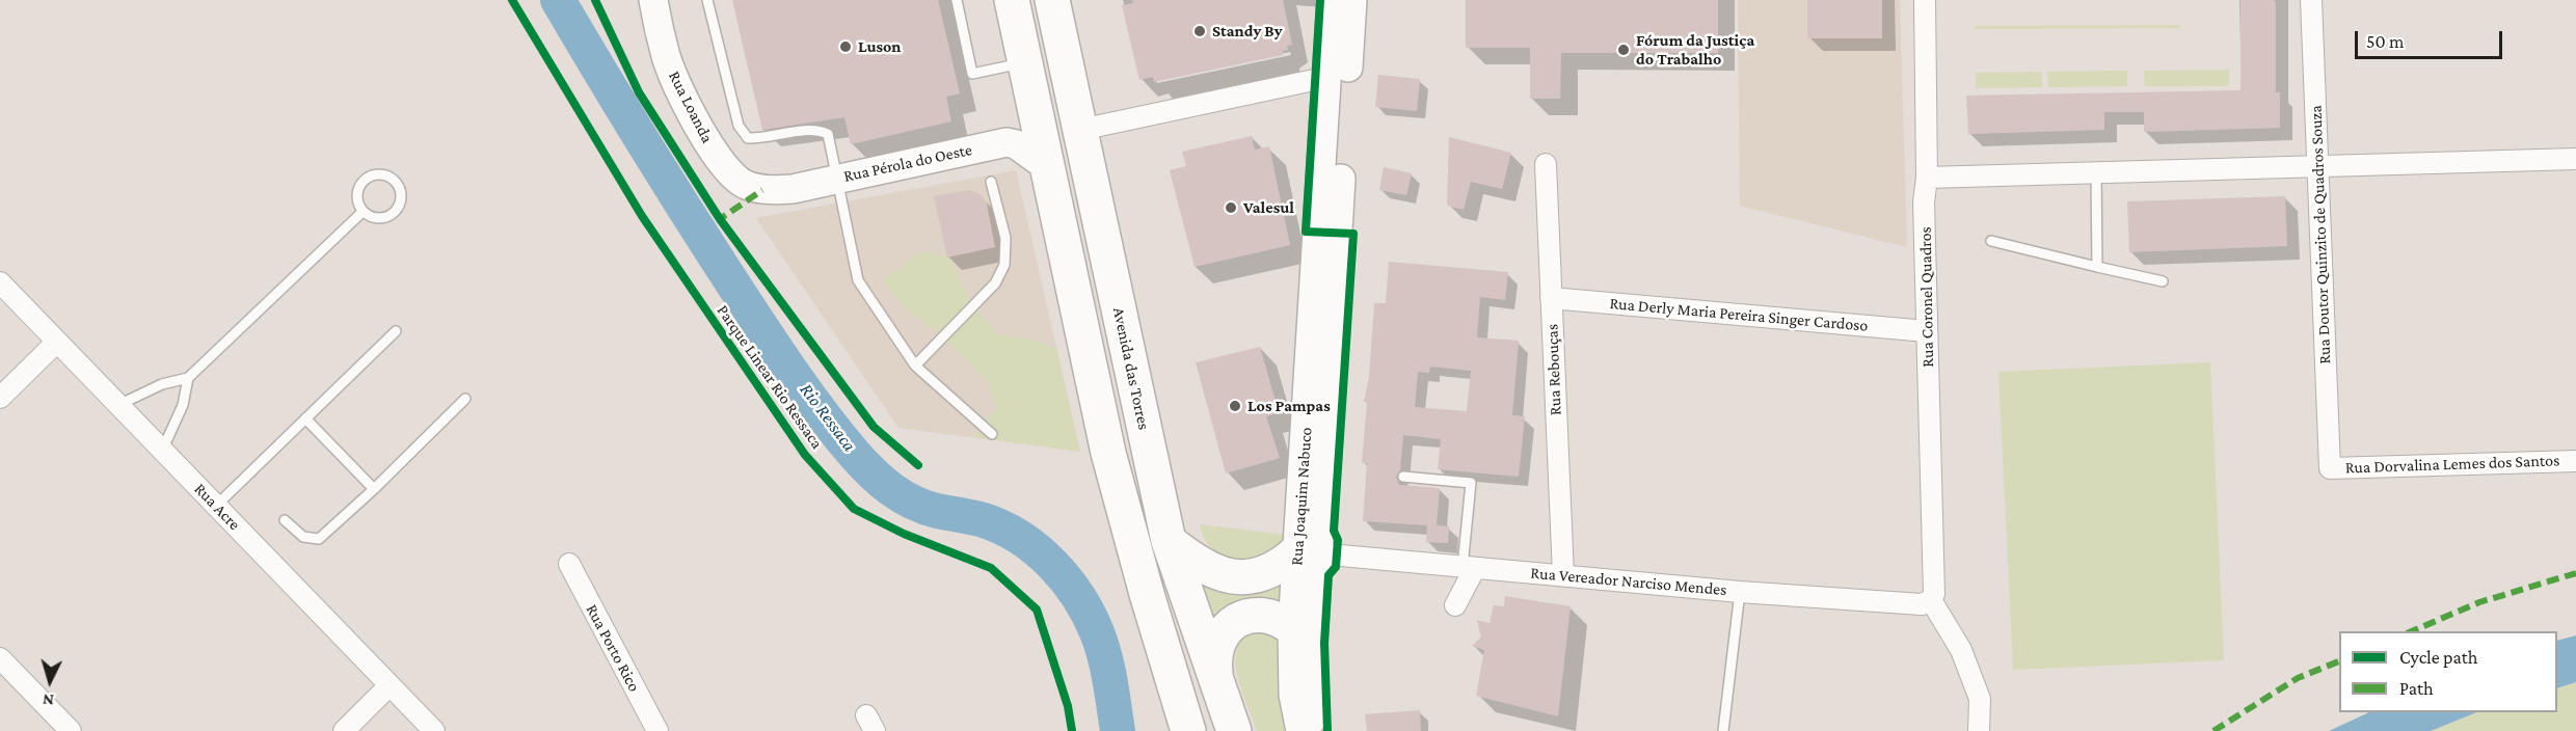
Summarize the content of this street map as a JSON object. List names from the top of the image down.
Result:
{
  "streets": {
    "highway": ["Avenida das Torres"],
    "main road": ["Rua Loanda", "Rua Pérola do Oeste", "Rua Joaquim Nabuco"],
    "street": [
      "Rua Doutor Quinzito de Quadros Souza",
      "Rua Coronel Quadros",
      "Rua Derly Maria Pereira Singer Cardoso",
      "Rua Rebouças",
      "Rua Dorvalina Lemes dos Santos",
      "Rua Acre",
      "Rua Vereador Narciso Mendes",
      "Rua Porto Rico"
    ],
    "cycle path": ["Parque Linear Rio Ressaca"]
  },
  "crossings": [
    ["Rua Loanda", "Rua Pérola do Oeste"],
    ["Rua Doutor Quinzito de Quadros Souza", "Rua Dorvalina Lemes dos Santos"],
    ["Rua Coronel Quadros", "Rua Derly Maria Pereira Singer Cardoso"],
    ["Rua Coronel Quadros", "Rua Vereador Narciso Mendes"],
    ["Rua Derly Maria Pereira Singer Cardoso", "Rua Rebouças"],
    ["Rua Rebouças", "Rua Vereador Narciso Mendes"],
    ["Rua Joaquim Nabuco", "Rua Vereador Narciso Mendes"]
  ],
  "water": ["Rio Ressaca"],
  "places": [
    "Standy By",
    "Luson",
    "Fórum da Justiça do Trabalho",
    "Valesul",
    "Los Pampas"
  ],
  "legend": ["Cycle path", "Path"],
  "scale_bar": "50 m",
  "north": "bottom"
}
